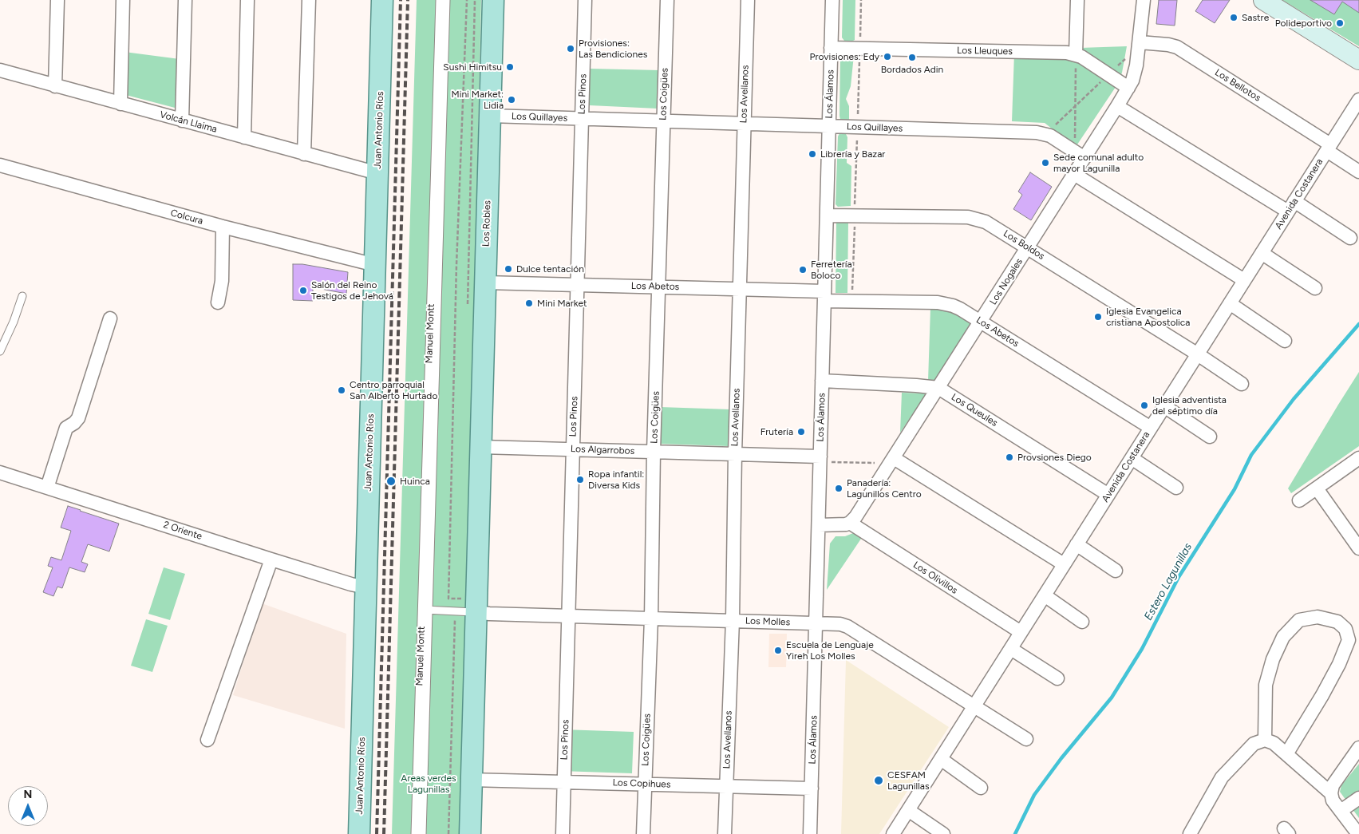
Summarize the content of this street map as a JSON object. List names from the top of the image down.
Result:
{
  "streets": {
    "main road": ["Juan Antonio Ríos", "Los Robles"],
    "street": [
      "Los Lleuques",
      "Los Bellotos",
      "Los Pinos",
      "Los Coigües",
      "Los Avellanos",
      "Los Álamos",
      "Los Quillayes",
      "Volcán Llaima",
      "Avenida Costanera",
      "Colcura",
      "Los Boldos",
      "Los Nogales",
      "Los Abetos",
      "Los Queules",
      "Los Algarrobos",
      "2 Oriente",
      "Los Olivillos",
      "Los Molles",
      "Los Copihues"
    ],
    "lane": ["Manuel Montt"]
  },
  "crossings": [
    ["Los Lleuques", "Los Álamos"],
    ["Los Lleuques", "Los Nogales"],
    ["Los Bellotos", "Avenida Costanera"],
    ["Los Bellotos", "Los Nogales"],
    ["Los Pinos", "Los Quillayes"],
    ["Los Pinos", "Los Abetos"],
    ["Los Pinos", "Los Algarrobos"],
    ["Los Pinos", "Los Molles"],
    ["Los Pinos", "Los Copihues"],
    ["Los Coigües", "Los Quillayes"],
    ["Los Coigües", "Los Abetos"],
    ["Los Coigües", "Los Algarrobos"],
    ["Los Coigües", "Los Molles"],
    ["Los Coigües", "Los Copihues"],
    ["Los Avellanos", "Los Quillayes"],
    ["Los Avellanos", "Los Abetos"],
    ["Los Avellanos", "Los Algarrobos"],
    ["Los Avellanos", "Los Molles"],
    ["Los Avellanos", "Los Copihues"],
    ["Los Álamos", "Los Quillayes"],
    ["Los Álamos", "Los Boldos"],
    ["Los Álamos", "Los Abetos"],
    ["Los Álamos", "Los Queules"],
    ["Los Álamos", "Los Algarrobos"],
    ["Los Álamos", "Los Molles"],
    ["Los Álamos", "Los Copihues"],
    ["Los Quillayes", "Los Robles"],
    ["Los Quillayes", "Los Nogales"],
    ["Volcán Llaima", "Juan Antonio Ríos"],
    ["Juan Antonio Ríos", "Colcura"],
    ["Juan Antonio Ríos", "2 Oriente"],
    ["Avenida Costanera", "Los Boldos"],
    ["Avenida Costanera", "Los Abetos"],
    ["Avenida Costanera", "Los Queules"],
    ["Avenida Costanera", "Los Olivillos"],
    ["Avenida Costanera", "Los Molles"],
    ["Los Robles", "Los Abetos"],
    ["Los Robles", "Los Algarrobos"],
    ["Los Boldos", "Los Nogales"],
    ["Los Nogales", "Los Abetos"],
    ["Los Nogales", "Los Queules"],
    ["Los Nogales", "Los Olivillos"]
  ],
  "water": ["Estero Lagunillas"],
  "parks": ["Areas verdes Lagunillas"],
  "places": [
    "Sastre",
    "Polideportivo",
    "Provisiones: Las Bendiciones",
    "Provisiones: Edy",
    "Bordados Adin",
    "Sushi Himitsu",
    "Mini Market: Lidia",
    "Librería y Bazar",
    "Sede comunal adulto mayor Lagunilla",
    "Dulce tentación",
    "Ferretería Boloco",
    "Salón del Reino Testigos de Jehová",
    "Mini Market",
    "Iglesia Evangelica cristiana Apostolica",
    "Centro parroquial San Alberto Hurtado",
    "Iglesia adventista del séptimo día",
    "Frutería",
    "Provsiones Diego",
    "Ropa infantil: Diversa Kids",
    "Huinca",
    "Panadería: Lagunillos Centro",
    "Escuela de Lenguaje Yireh Los Molles",
    "CESFAM Lagunillas"
  ],
  "north": "top"
}
